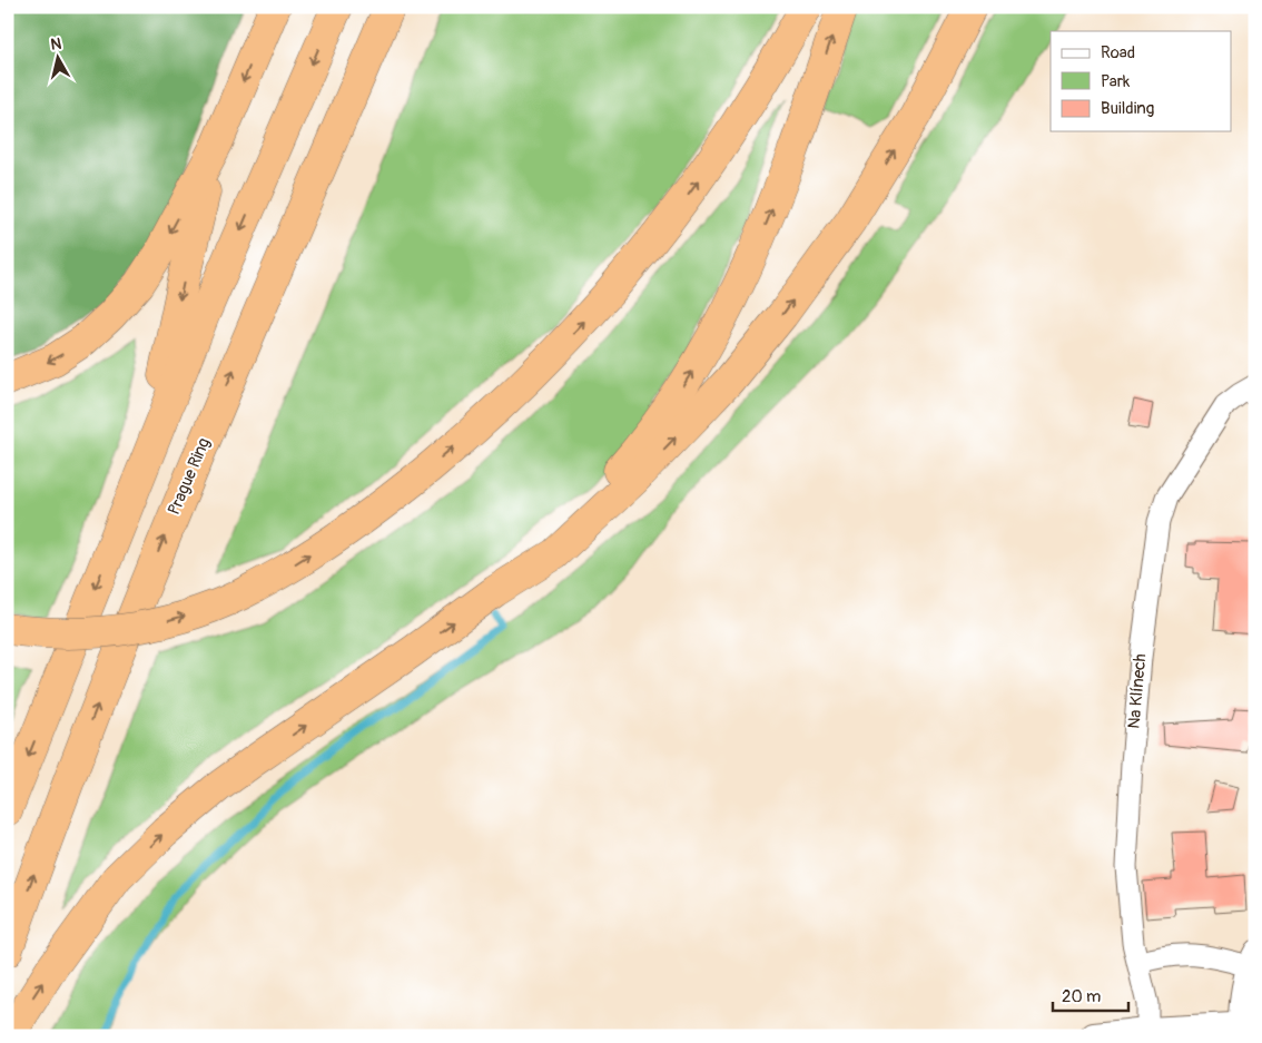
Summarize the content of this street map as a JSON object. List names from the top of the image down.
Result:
{
  "streets": {
    "highway": ["Prague Ring"],
    "street": ["Na Klínech"]
  },
  "legend": ["Road", "Park", "Building"],
  "scale_bar": "20 m",
  "north": "top"
}
